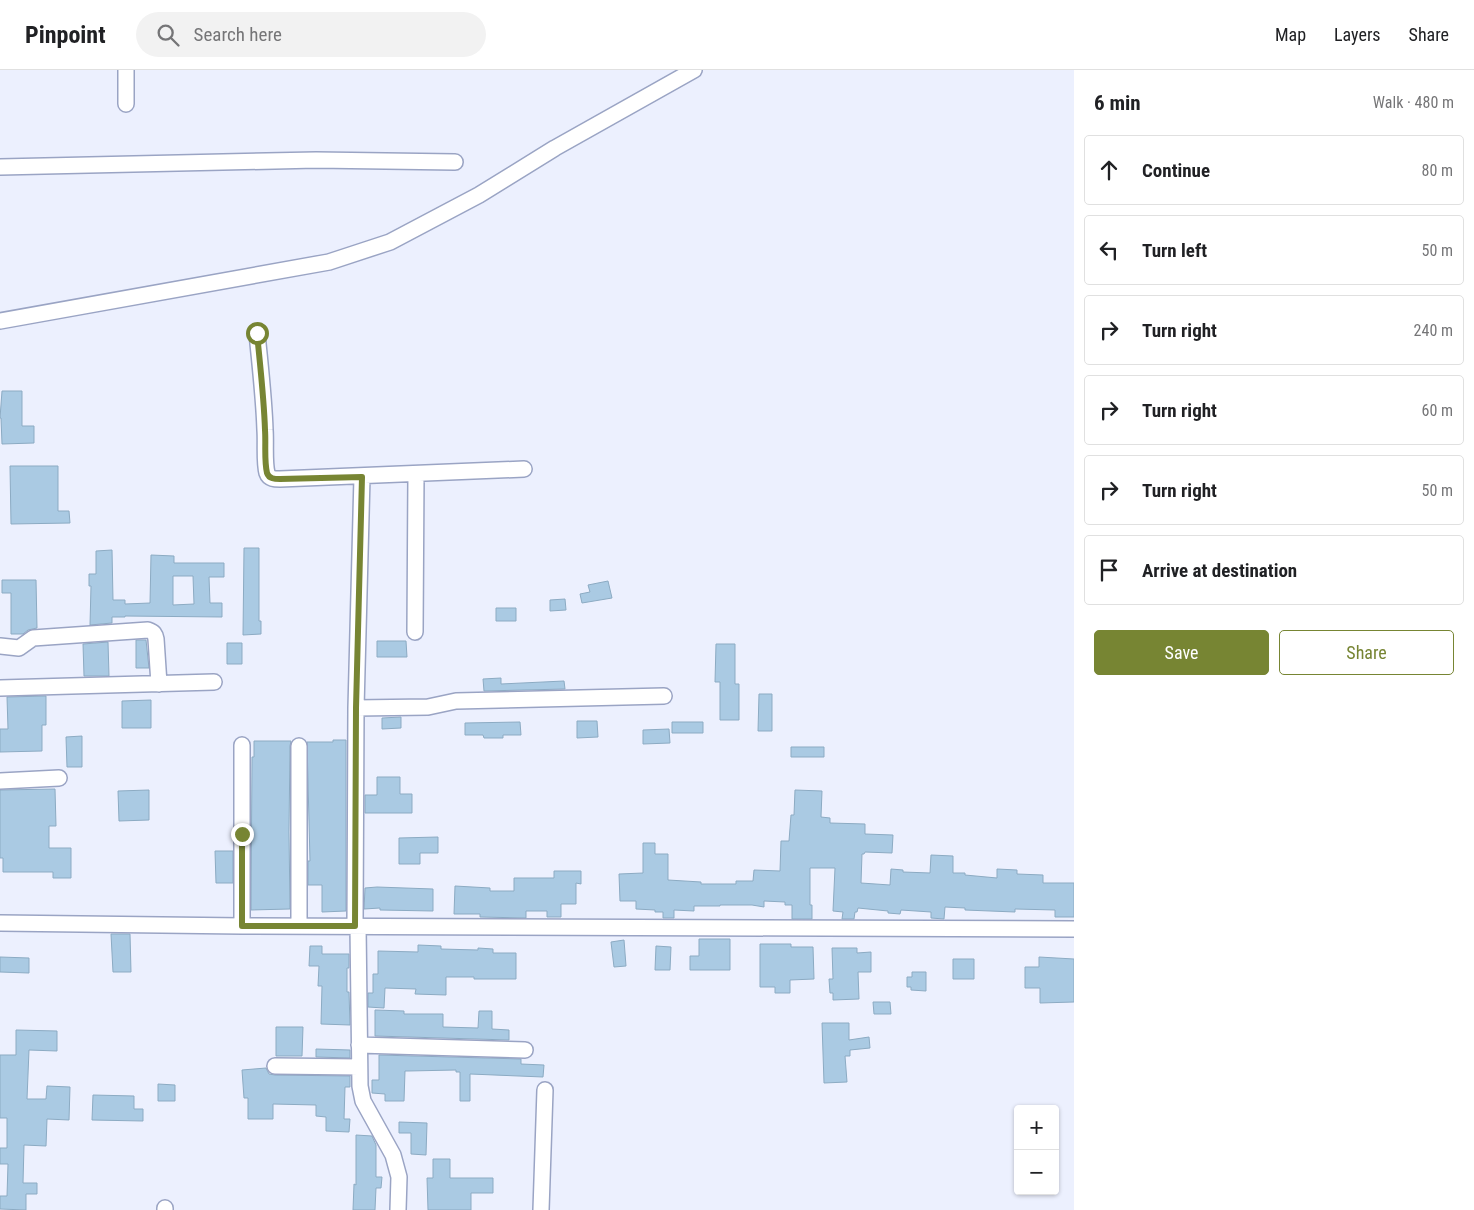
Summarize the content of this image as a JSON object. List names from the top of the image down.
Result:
{
  "page": {
    "header": "Pinpoint",
    "search": "Search here",
    "nav": ["Map", "Layers", "Share"],
    "heading": ["6 min", "Walk · 480 m"],
    "list": [
      ["Continue", "80 m"],
      ["Turn left", "50 m"],
      ["Turn right", "240 m"],
      ["Turn right", "60 m"],
      ["Turn right", "50 m"],
      "Arrive at destination"
    ],
    "buttons": ["Save", "Share"],
    "map_buttons": ["+", "−"]
  }
}
